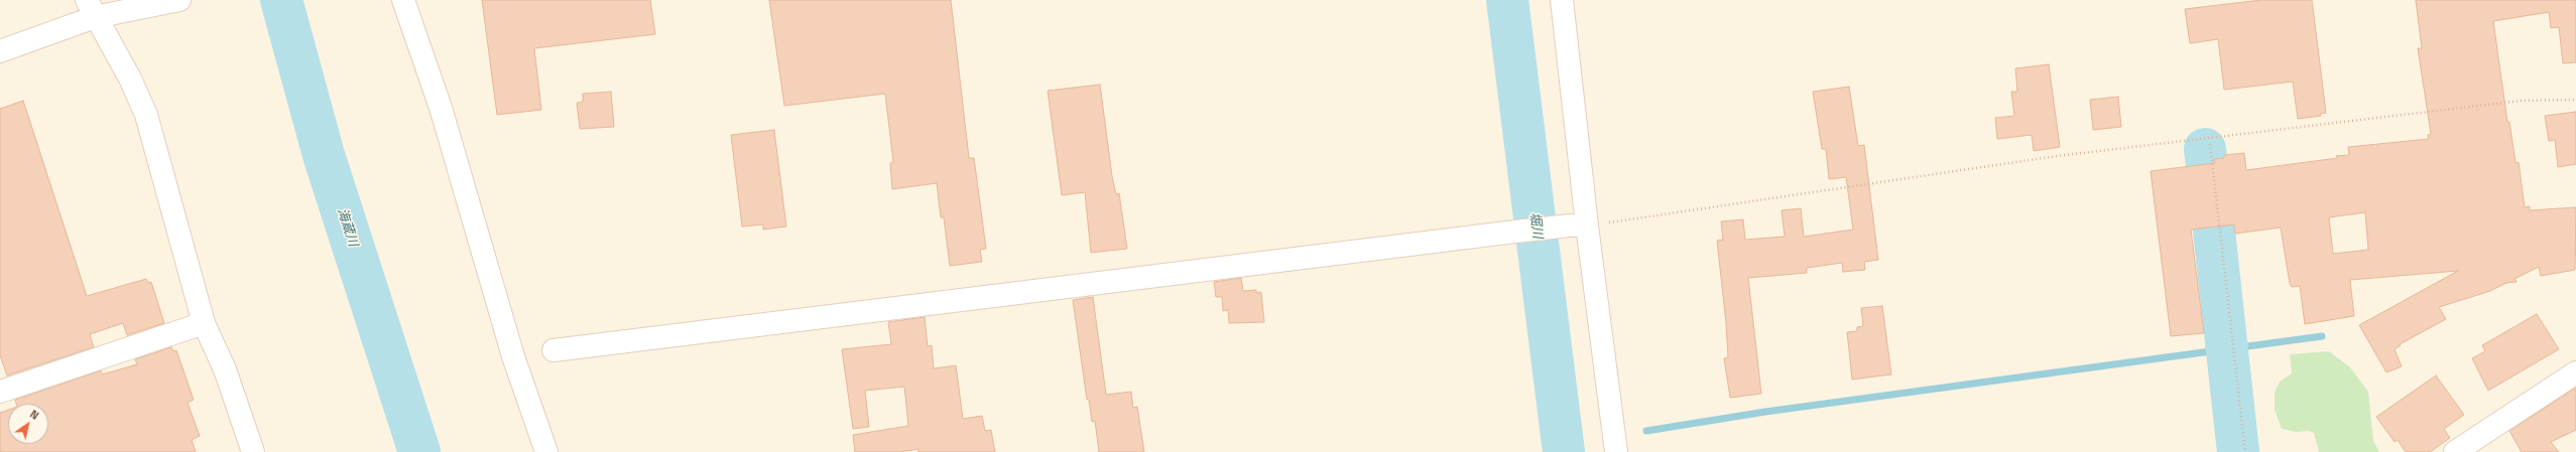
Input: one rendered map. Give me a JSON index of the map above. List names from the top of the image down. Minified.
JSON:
{"water":["堀川","海蔵川"],"north":"top right"}
